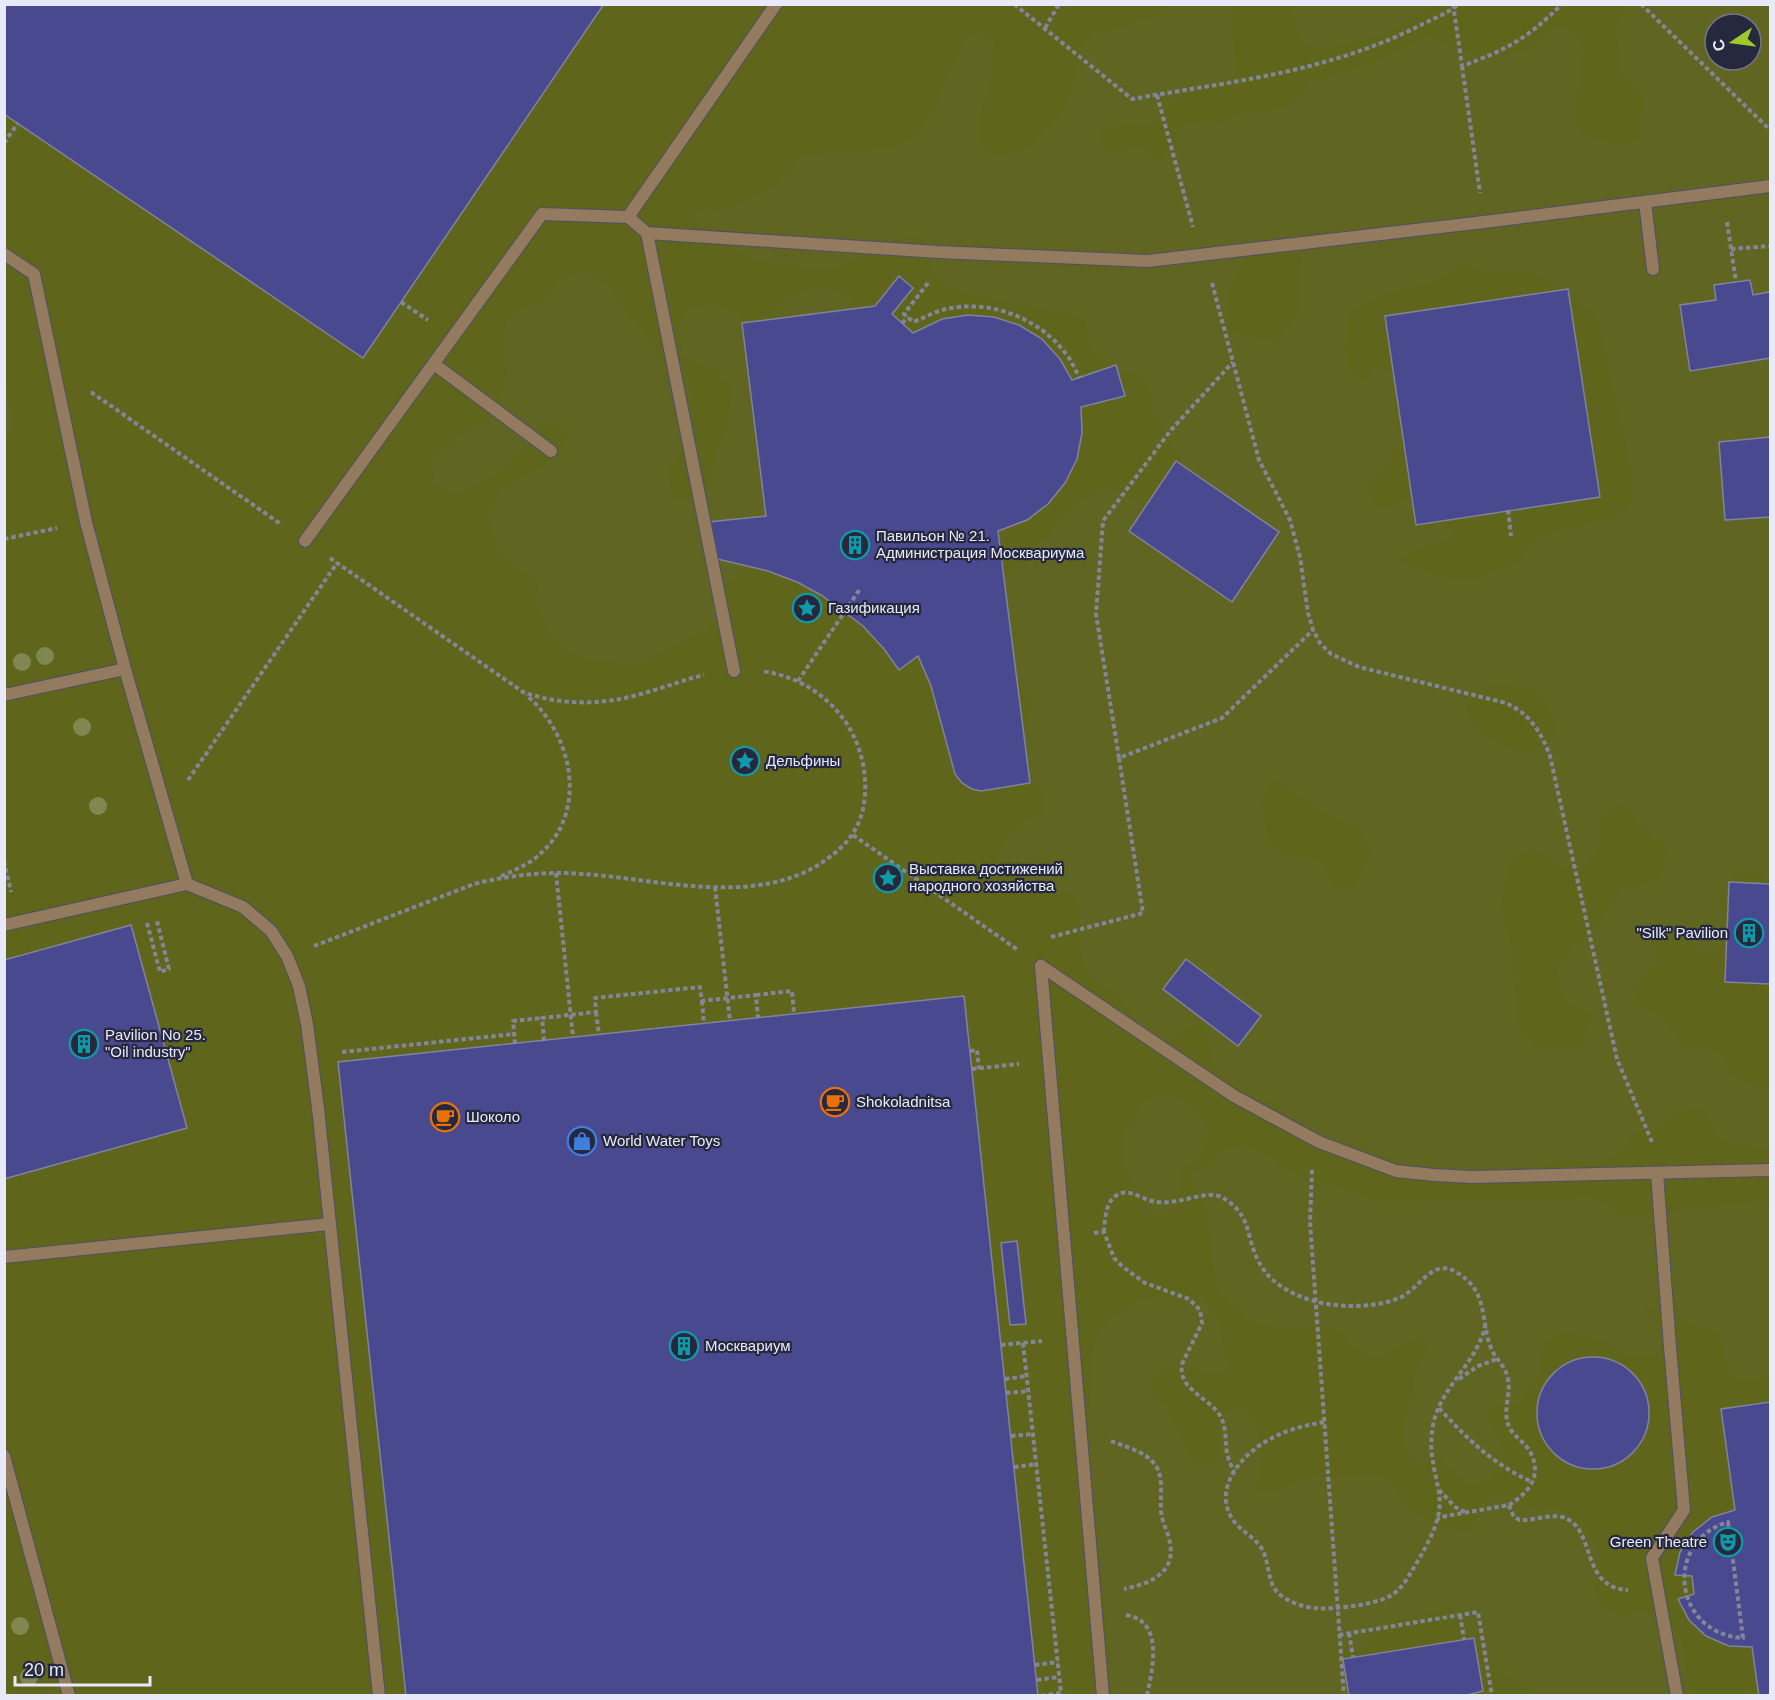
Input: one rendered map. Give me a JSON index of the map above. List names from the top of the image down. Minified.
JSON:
{"places":{"building":["Павильон № 21. Администрация Москвариума","\"Silk\" Pavilion","Pavilion No 25. \"Oil industry\"","Москвариум"],"place":["Газификация","Дельфины","Выставка достижений народного хозяйства"],"cafe":["Shokoladnitsa","Шоколо"],"shop":["World Water Toys"],"theatre":["Green Theatre"]},"scale_bar":"20 m","north":"left"}
